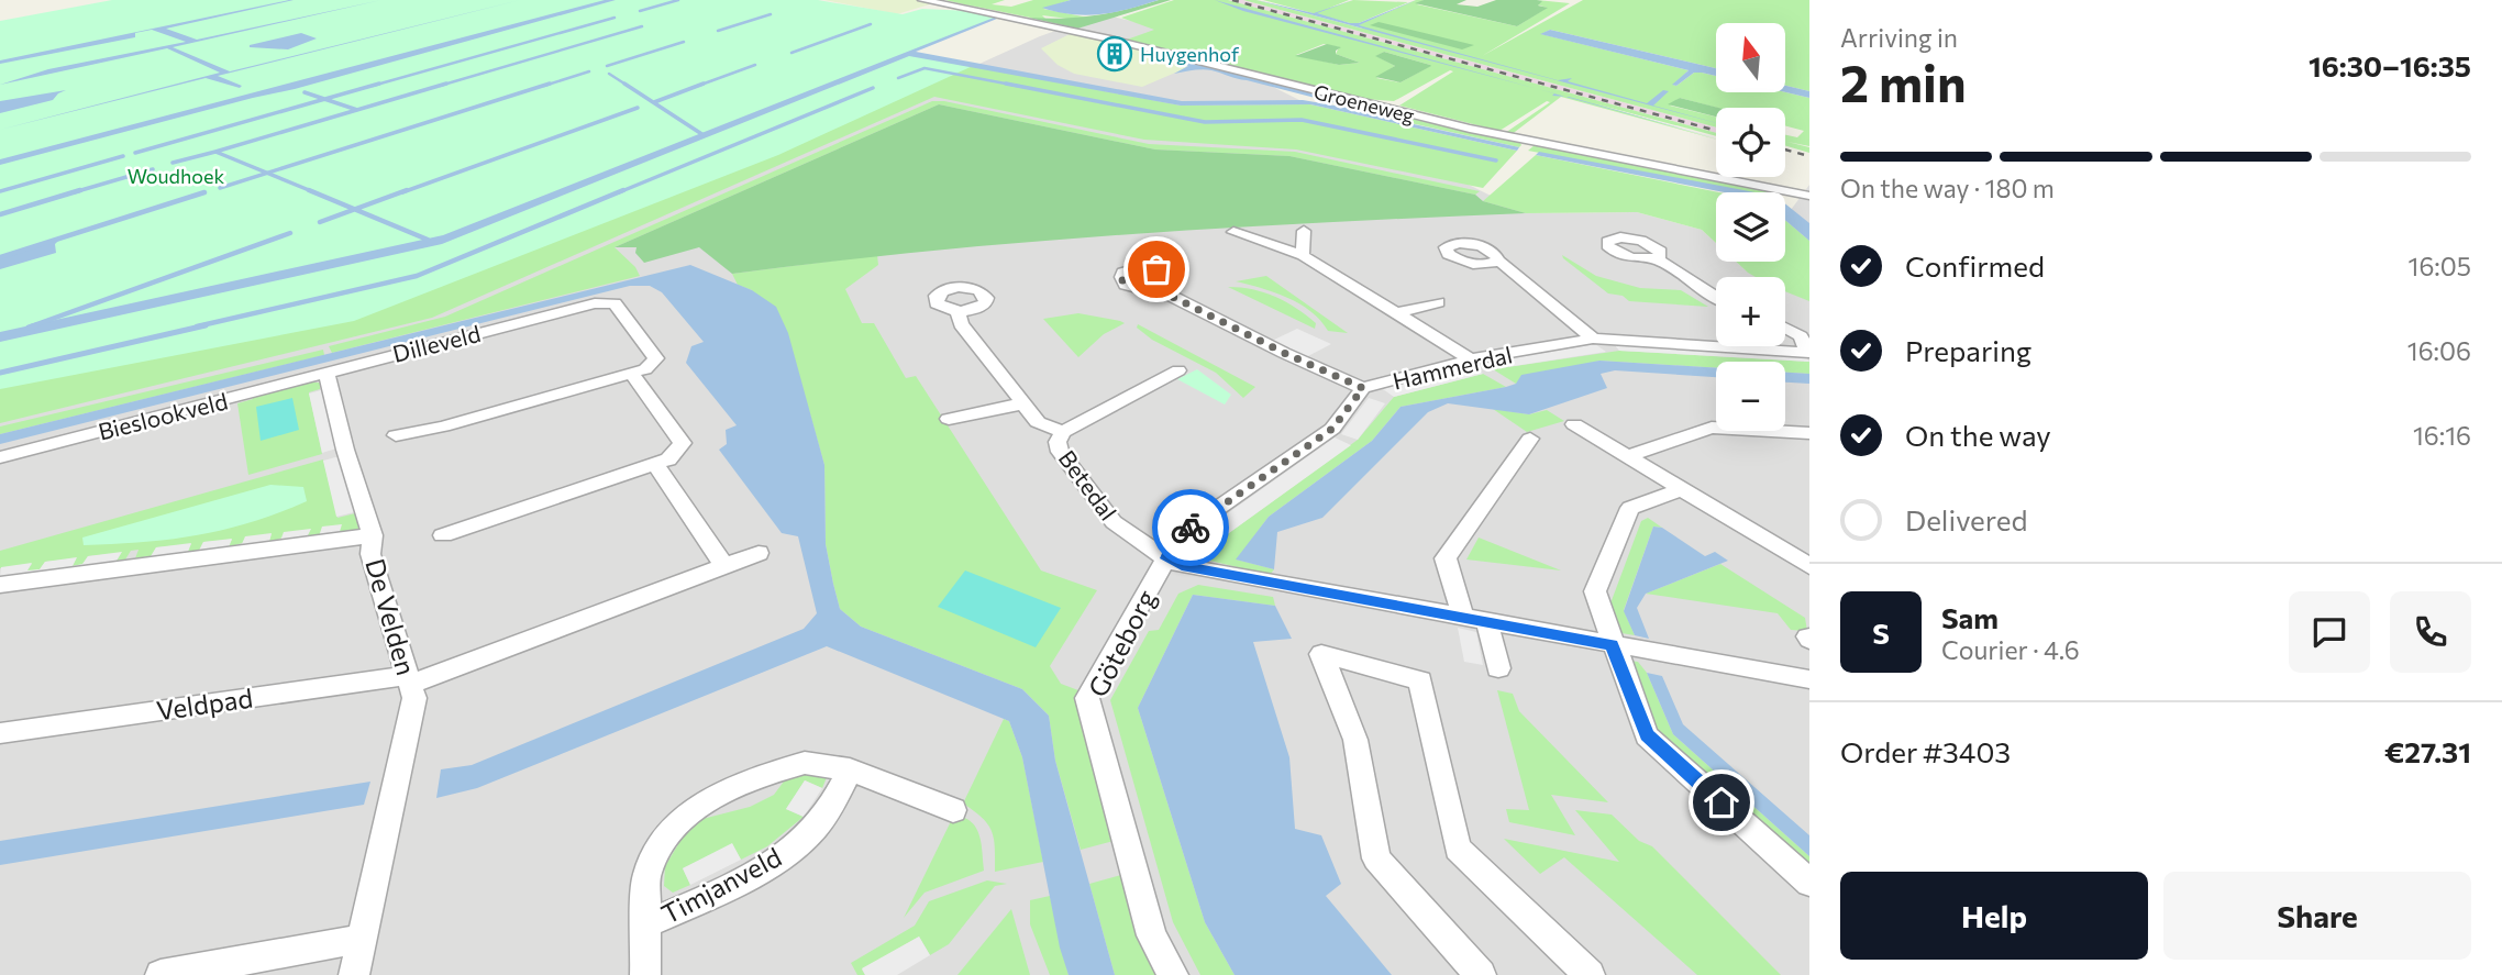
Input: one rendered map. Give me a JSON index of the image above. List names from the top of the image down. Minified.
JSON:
{"streets":{"street":["Groeneweg","Dilleveld","Hammerdal","Bieslookveld","Betedal","De Velden","Göteborg","Veldpad","Timjanveld"]},"crossings":[["Dilleveld","Bieslookveld"],["Hammerdal","Betedal"],["Hammerdal","Göteborg"],["Betedal","Göteborg"],["De Velden","Veldpad"]],"parks":["Woudhoek"],"places":{"building":["Huygenhof"]},"north":"top","page":{"heading":["2 min","Arriving in","16:30–16:35"],"panel":["Sam","Courier · 4.6","Order #3403","€27.31"],"map_buttons":["+","−"],"bar":"On the way · 180 m","list":[["Confirmed","16:05"],["Preparing","16:06"],["On the way","16:16"],"Delivered"],"round":"S","buttons":["Help","Share"]}}
